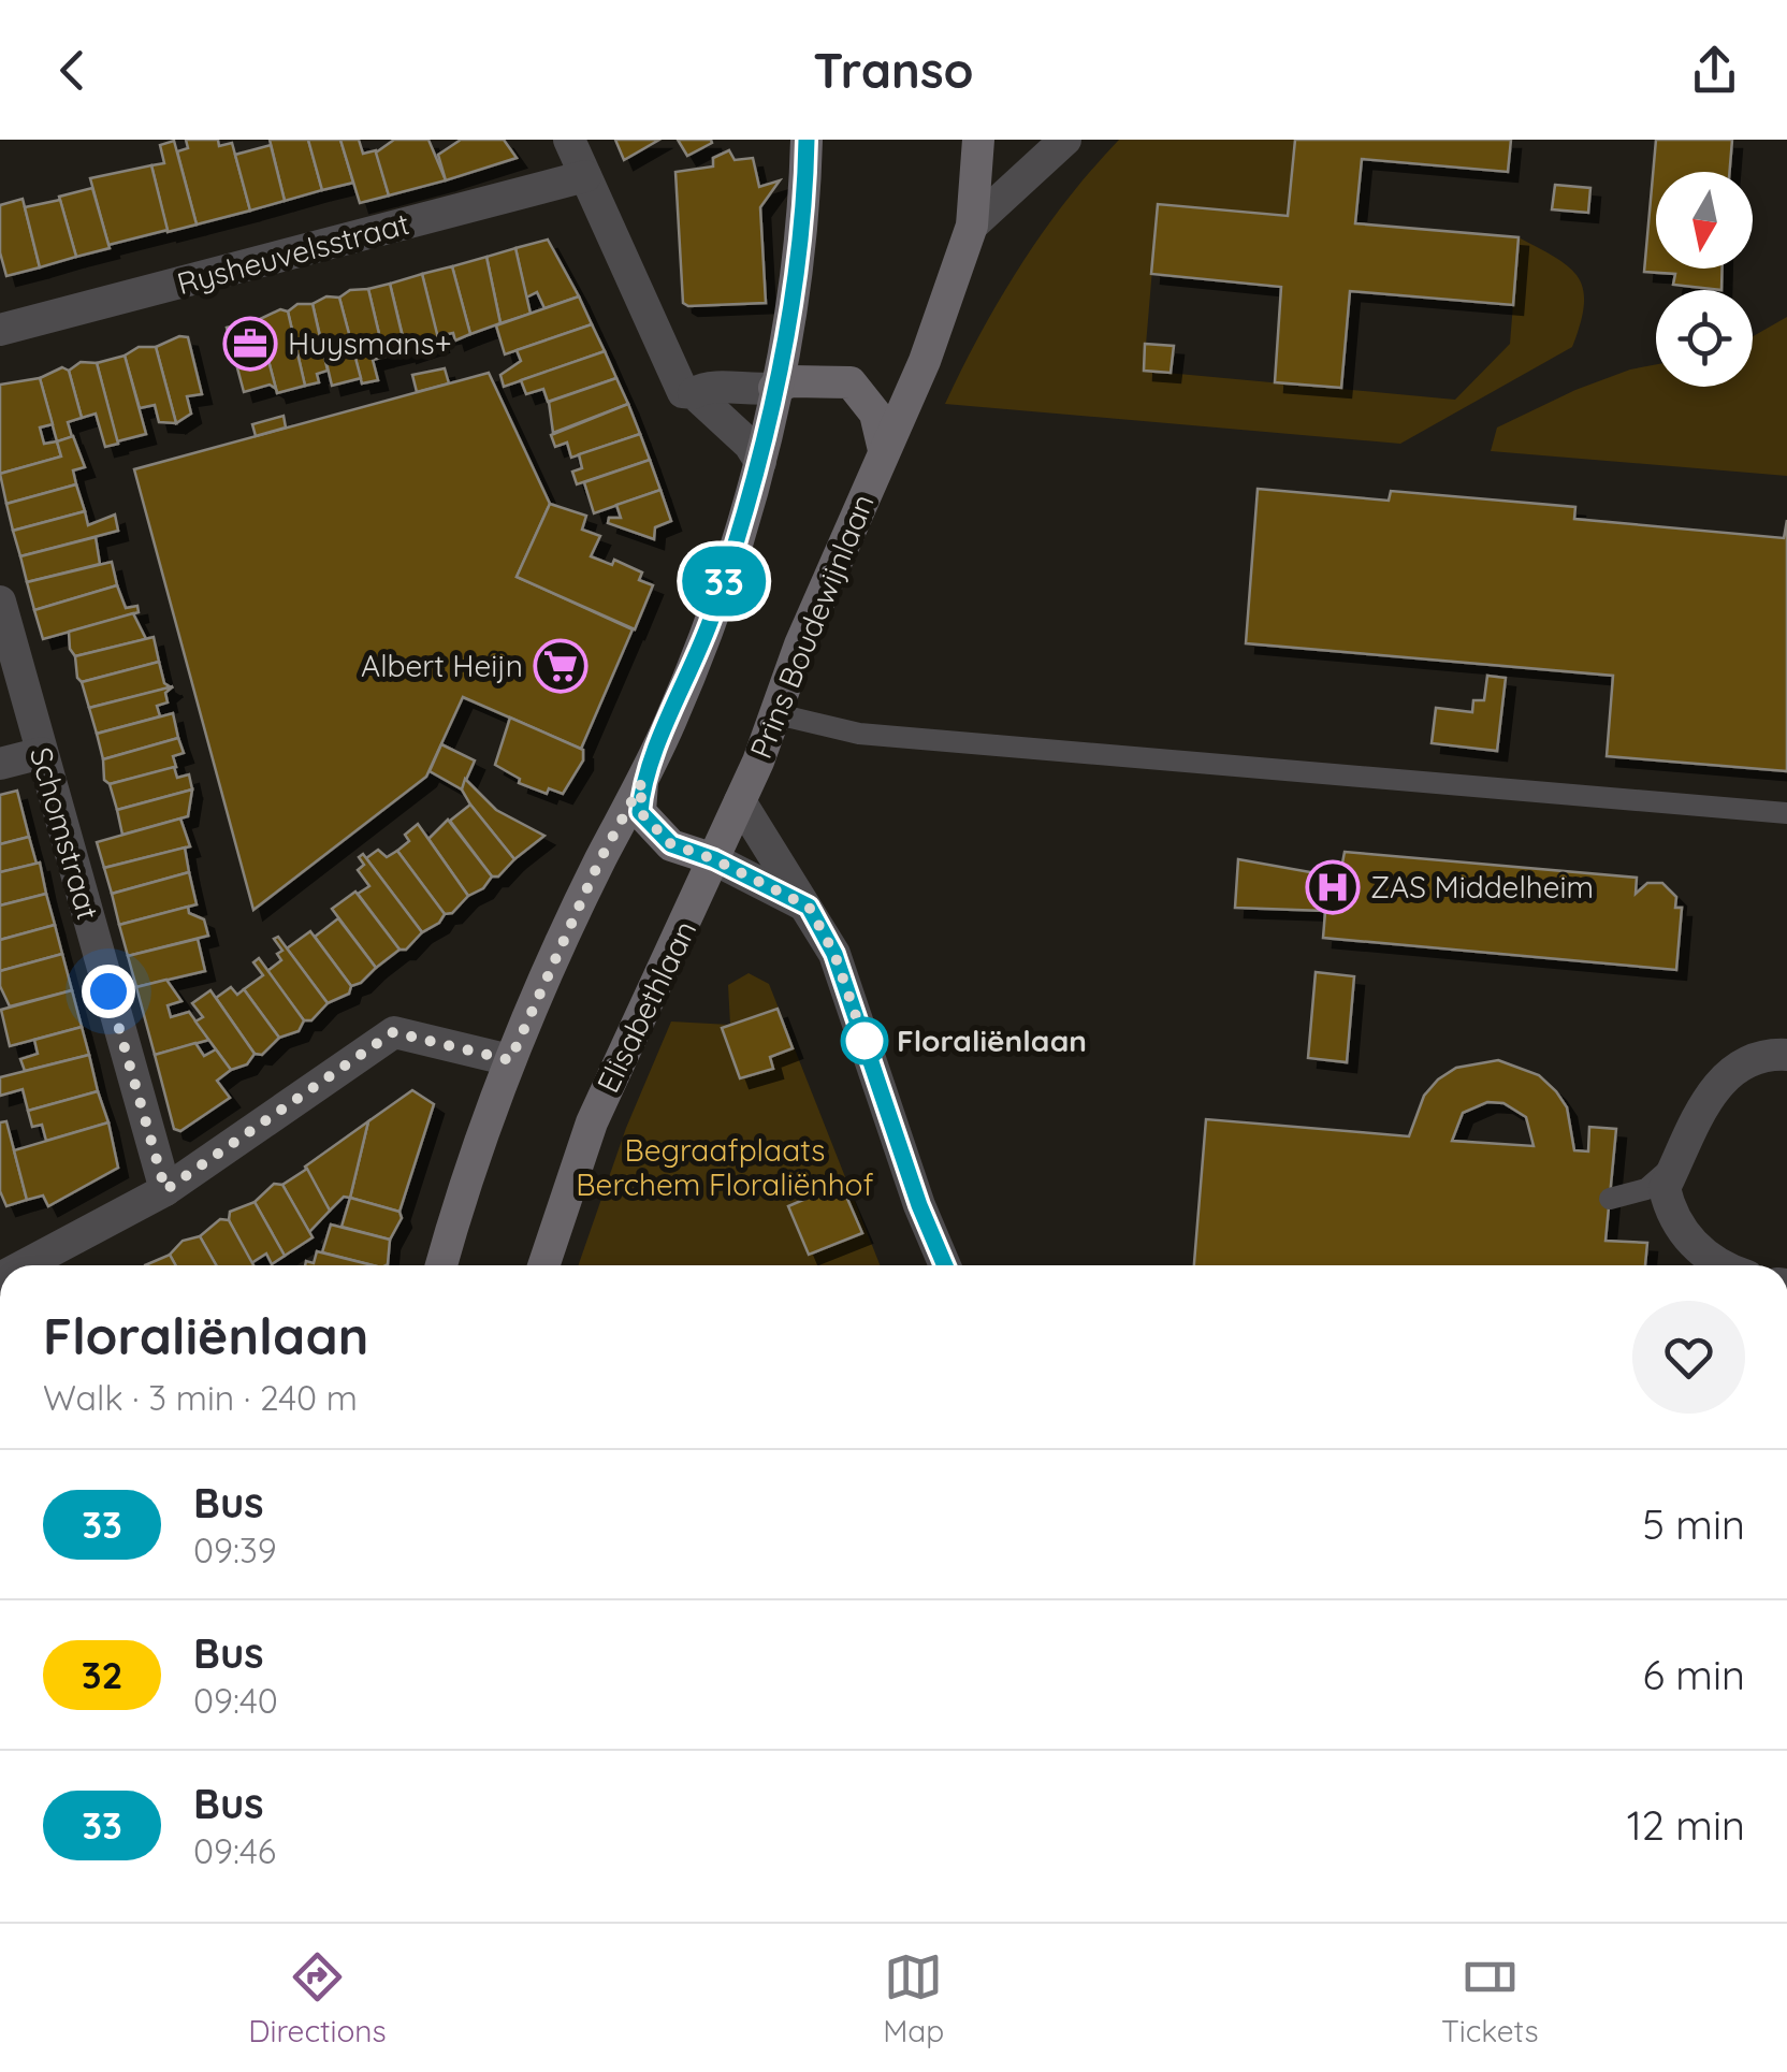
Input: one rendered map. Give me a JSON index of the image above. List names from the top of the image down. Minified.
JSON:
{"streets":{"main road":["Prins Boudewijnlaan","Elisabethlaan"],"street":["Rysheuvelsstraat","Schomstraat"]},"crossings":[["Prins Boudewijnlaan","Elisabethlaan"]],"parks":["Begraafplaats Berchem Floraliënhof"],"places":{"office":["Huysmans+"],"supermarket":["Albert Heijn"],"hospital":["ZAS Middelheim"],"other":["Floraliënlaan"]},"lines":["bus line 33"],"north":"bottom","page":{"header":"Transo","on_map":"33","heading":["Floraliënlaan","Walk · 3 min · 240 m"],"list":[{"mark":"33","name":"Bus","note":"09:39","value":"5 min"},{"mark":"32","name":"Bus","note":"09:40","value":"6 min"},{"mark":"33","name":"Bus","note":"09:46","value":"12 min"}],"tabs":["Directions","Map","Tickets"]}}
